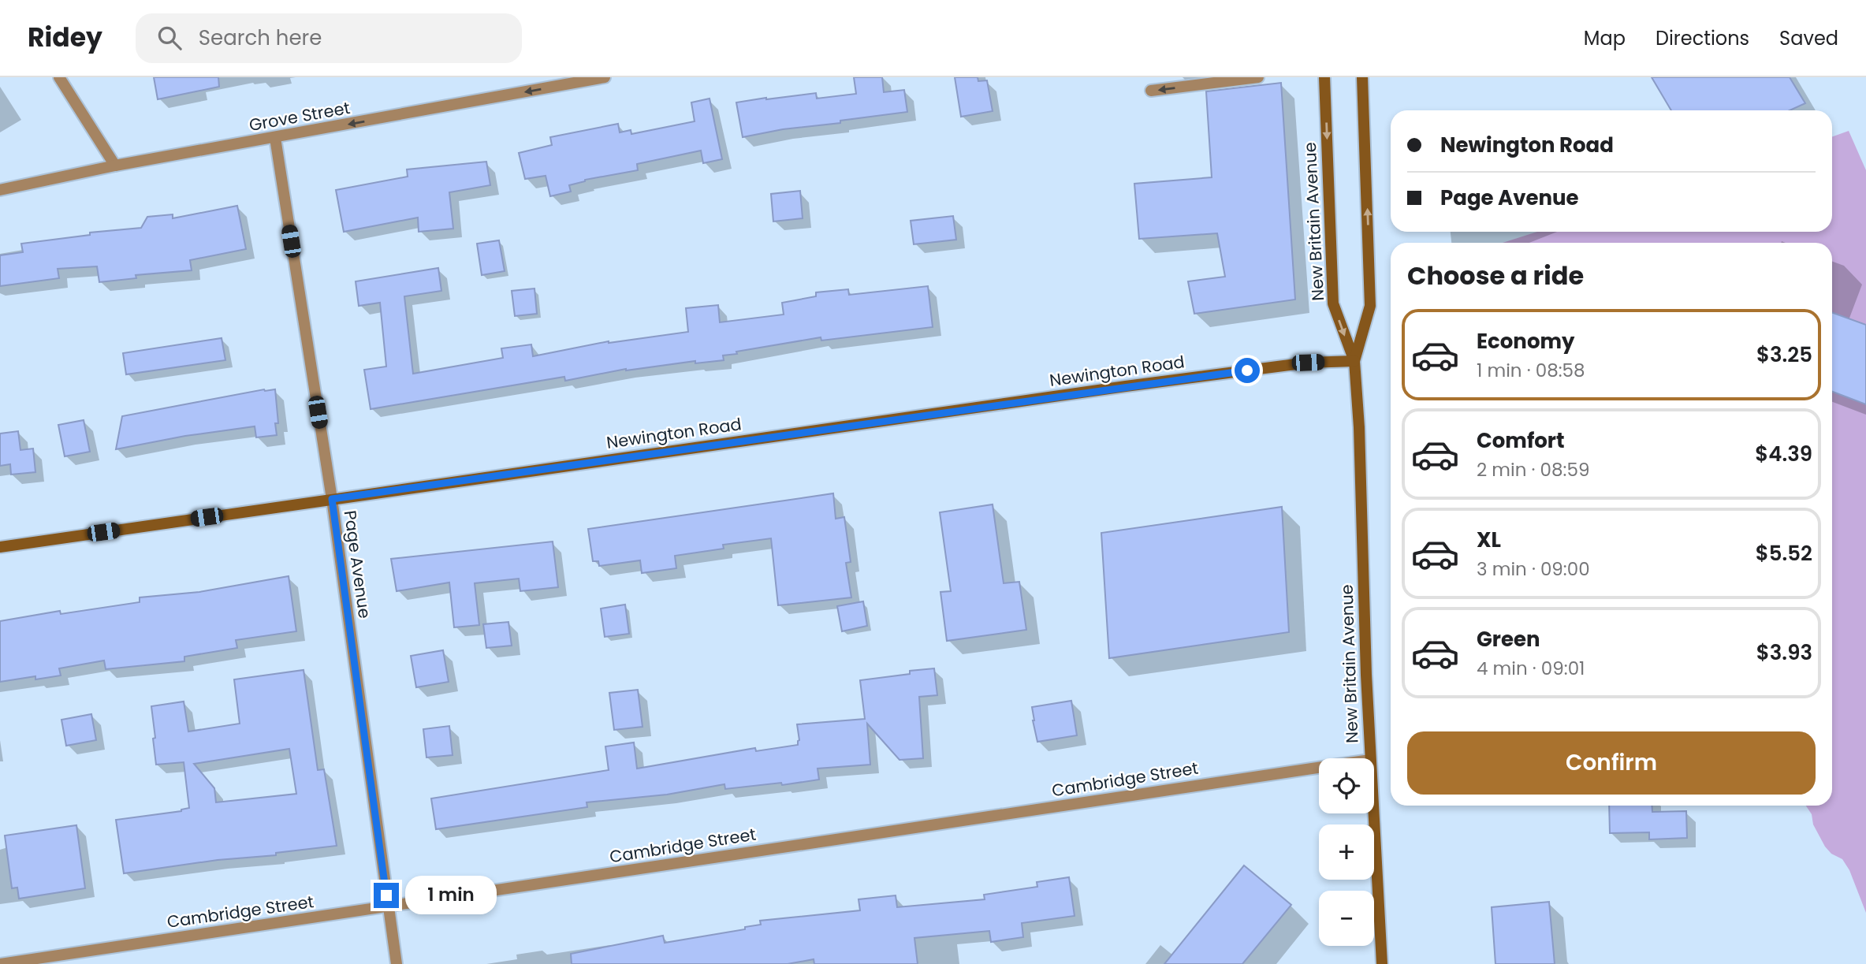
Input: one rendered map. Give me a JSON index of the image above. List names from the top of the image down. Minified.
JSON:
{"streets":{"main road":["New Britain Avenue","Newington Road"],"street":["Grove Street","Page Avenue","Cambridge Street"]},"crossings":[["Grove Street","Page Avenue"],["New Britain Avenue","Newington Road"],["Newington Road","Page Avenue"],["Page Avenue","Cambridge Street"]],"one_way":["Grove Street"],"page":{"header":"Ridey","search":"Search here","nav":["Map","Directions","Saved"],"banner":["Newington Road","Page Avenue"],"heading":"Choose a ride","list":[{"name":"Economy","note":"1 min · 08:58","value":"$3.25"},{"name":"Comfort","note":"2 min · 08:59","value":"$4.39"},{"name":"XL","note":"3 min · 09:00","value":"$5.52"},{"name":"Green","note":"4 min · 09:01","value":"$3.93"}],"buttons":"Confirm","map_buttons":["+","−"],"bubble":"1 min"}}
